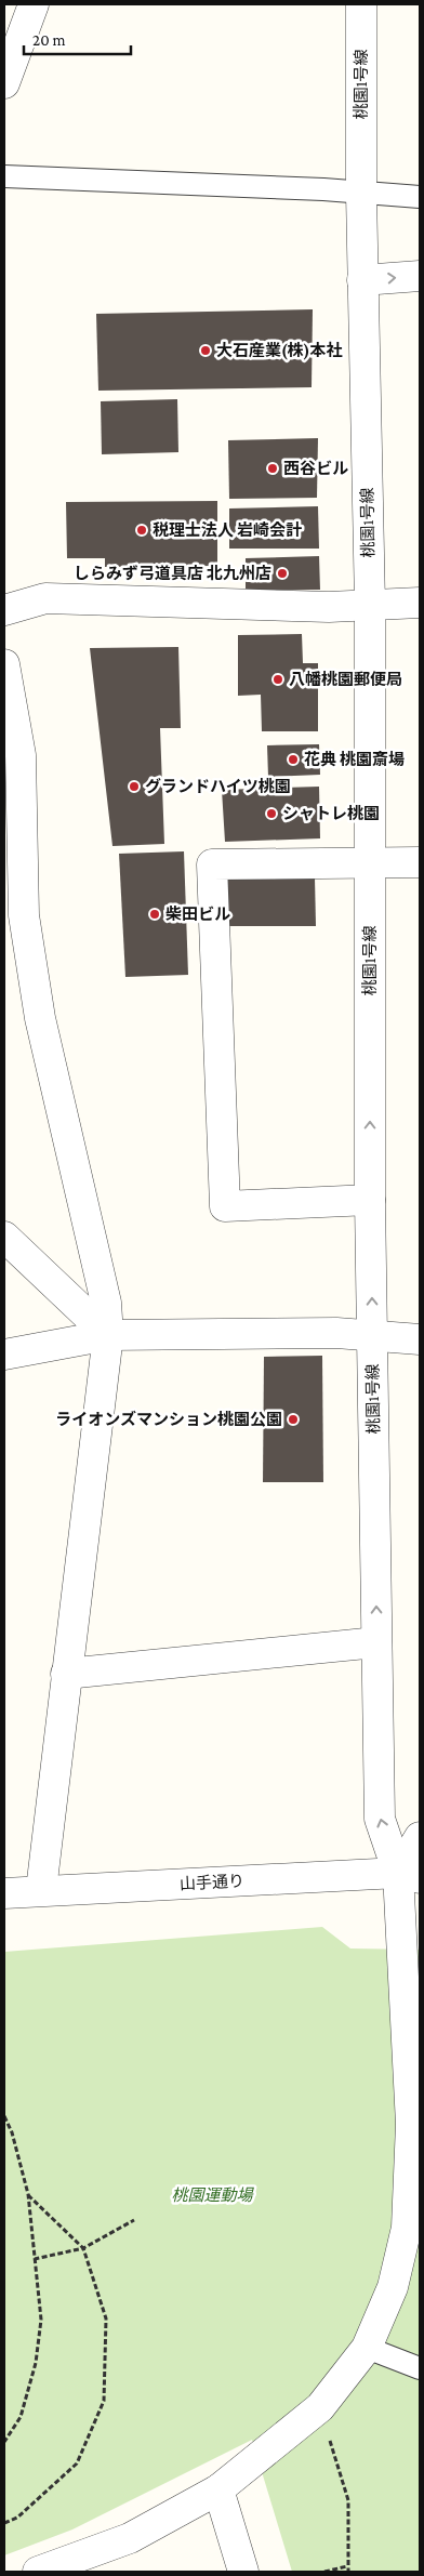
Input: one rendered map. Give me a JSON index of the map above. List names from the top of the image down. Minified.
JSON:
{"streets":{"street":["桃園1号線","山手通り"]},"crossings":[["桃園1号線","山手通り"]],"one_way":["桃園1号線"],"parks":["桃園運動場"],"places":["大石産業(株)本社","西谷ビル","税理士法人 岩崎会計","しらみず弓道具店 北九州店","八幡桃園郵便局","花典 桃園斎場","グランドハイツ桃園","シャトレ桃園","柴田ビル","ライオンズマンション桃園公園"],"scale_bar":"20 m"}
